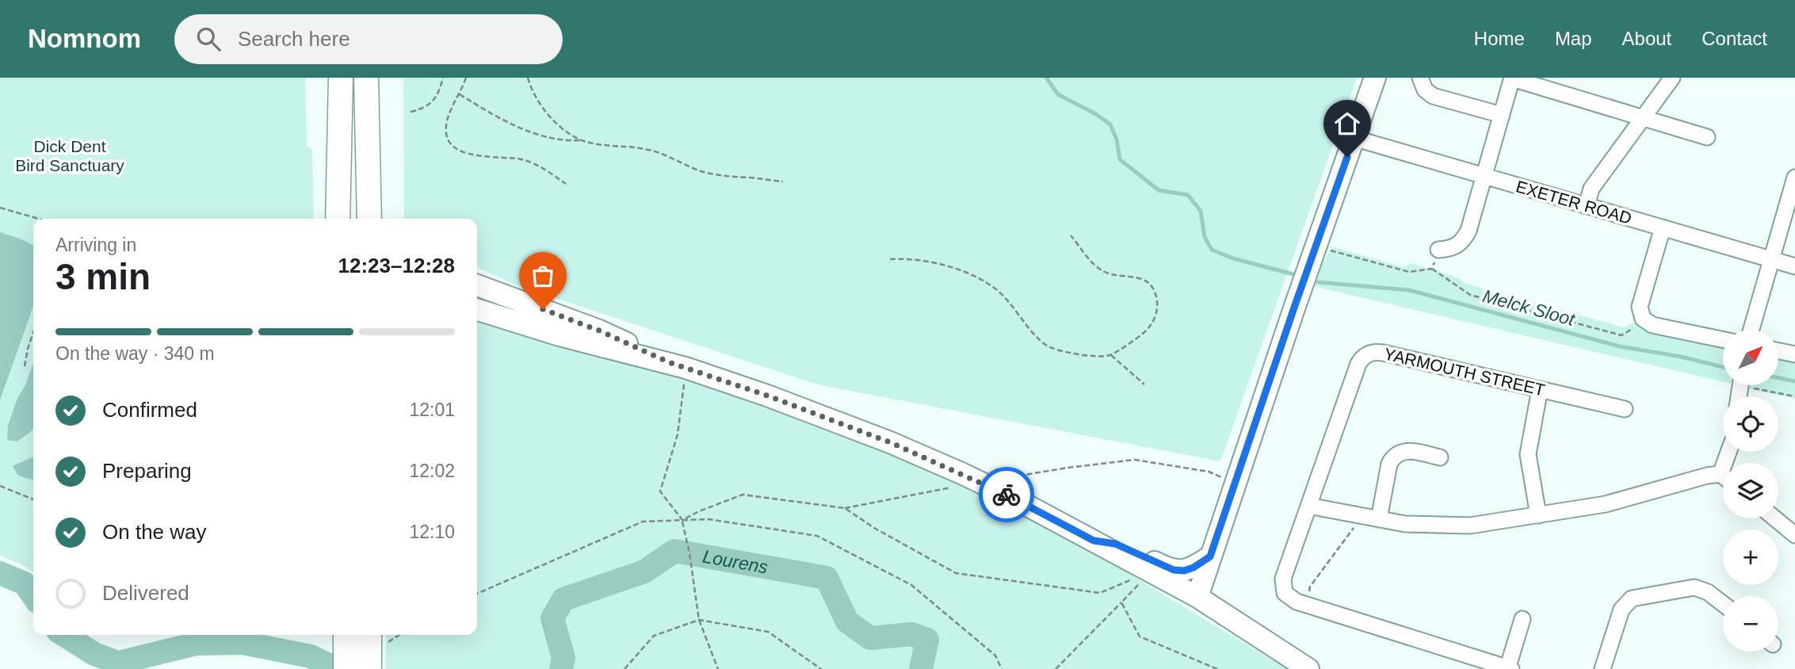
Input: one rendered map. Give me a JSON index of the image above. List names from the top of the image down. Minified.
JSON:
{"streets":{"street":["EXETER ROAD","YARMOUTH STREET"]},"water":["Melck Sloot","Lourens"],"parks":["Dick Dent Bird Sanctuary"],"north":"top right","page":{"header":"Nomnom","search":"Search here","nav":["Home","Map","About","Contact"],"heading":["3 min","Arriving in","12:23–12:28"],"bar":"On the way · 340 m","map_buttons":["+","−"],"list":[["Confirmed","12:01"],["Preparing","12:02"],["On the way","12:10"],"Delivered"]}}
